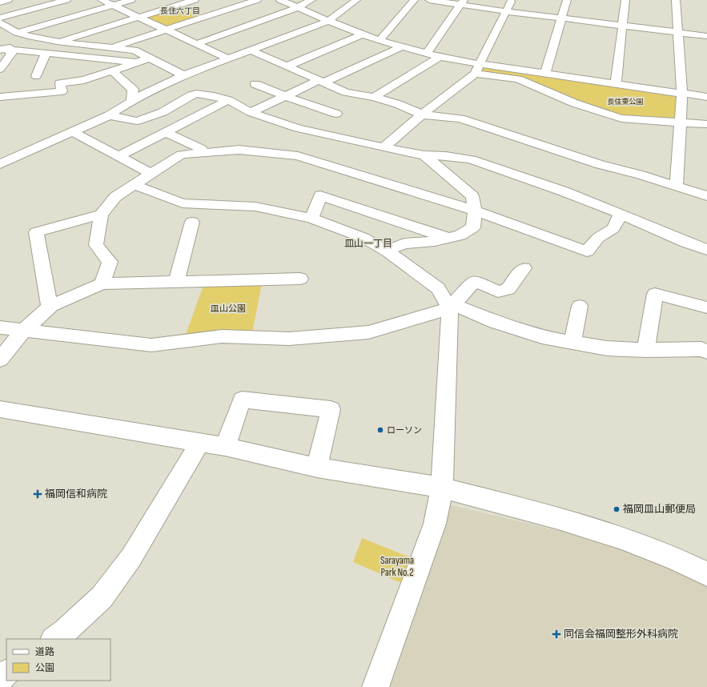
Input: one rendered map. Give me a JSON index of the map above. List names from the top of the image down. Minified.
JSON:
{"districts":["長住六丁目","皿山一丁目"],"parks":["長住東公園","皿山公園","Sarayama Park No.2"],"places":{"other":["ローソン","福岡皿山郵便局"],"health":["福岡信和病院","同信会福岡整形外科病院"]},"legend":["道路","公園"]}
